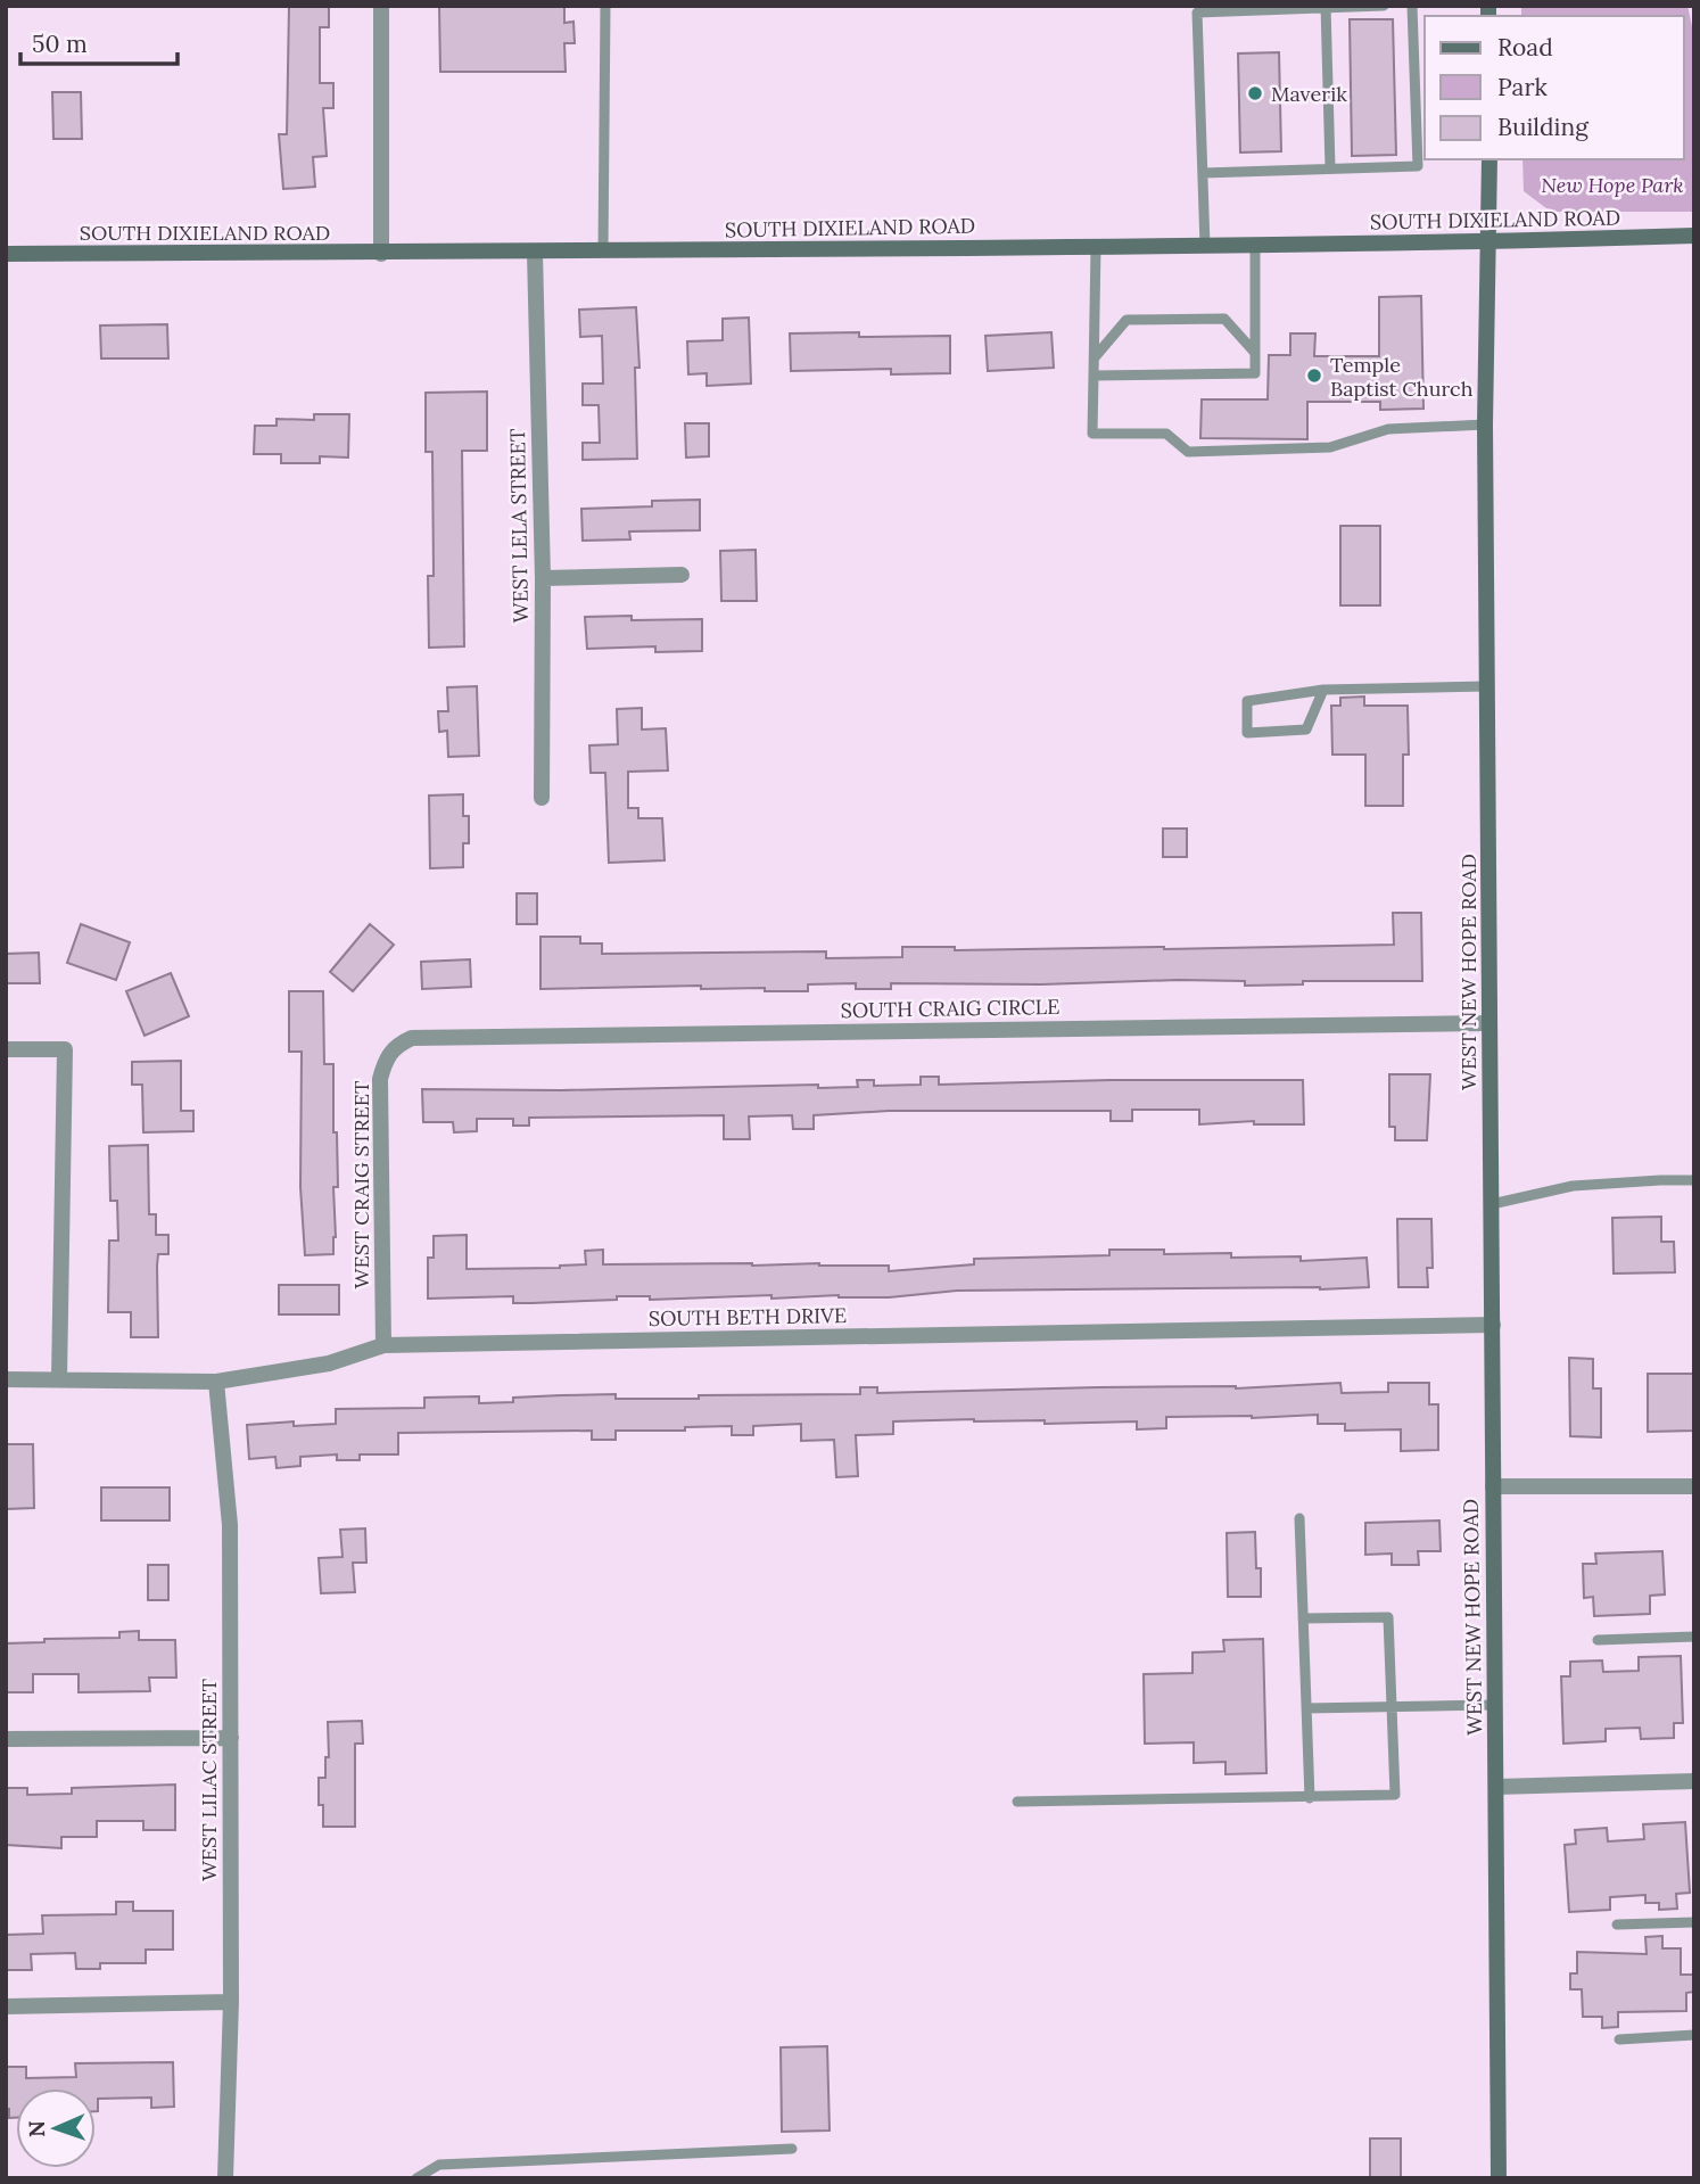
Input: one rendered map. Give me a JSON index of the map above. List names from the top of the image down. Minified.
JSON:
{"streets":{"main road":["SOUTH DIXIELAND ROAD","WEST NEW HOPE ROAD"],"street":["WEST LELA STREET","SOUTH CRAIG CIRCLE","WEST CRAIG STREET","SOUTH BETH DRIVE","WEST LILAC STREET"]},"crossings":[["SOUTH DIXIELAND ROAD","WEST LELA STREET"],["SOUTH DIXIELAND ROAD","WEST NEW HOPE ROAD"],["WEST NEW HOPE ROAD","SOUTH CRAIG CIRCLE"],["WEST NEW HOPE ROAD","SOUTH BETH DRIVE"],["SOUTH CRAIG CIRCLE","WEST CRAIG STREET"],["WEST CRAIG STREET","SOUTH BETH DRIVE"],["SOUTH BETH DRIVE","WEST LILAC STREET"]],"parks":["New Hope Park"],"places":["Maverik","Temple Baptist Church"],"legend":["Road","Park","Building"],"scale_bar":"50 m","north":"left"}
